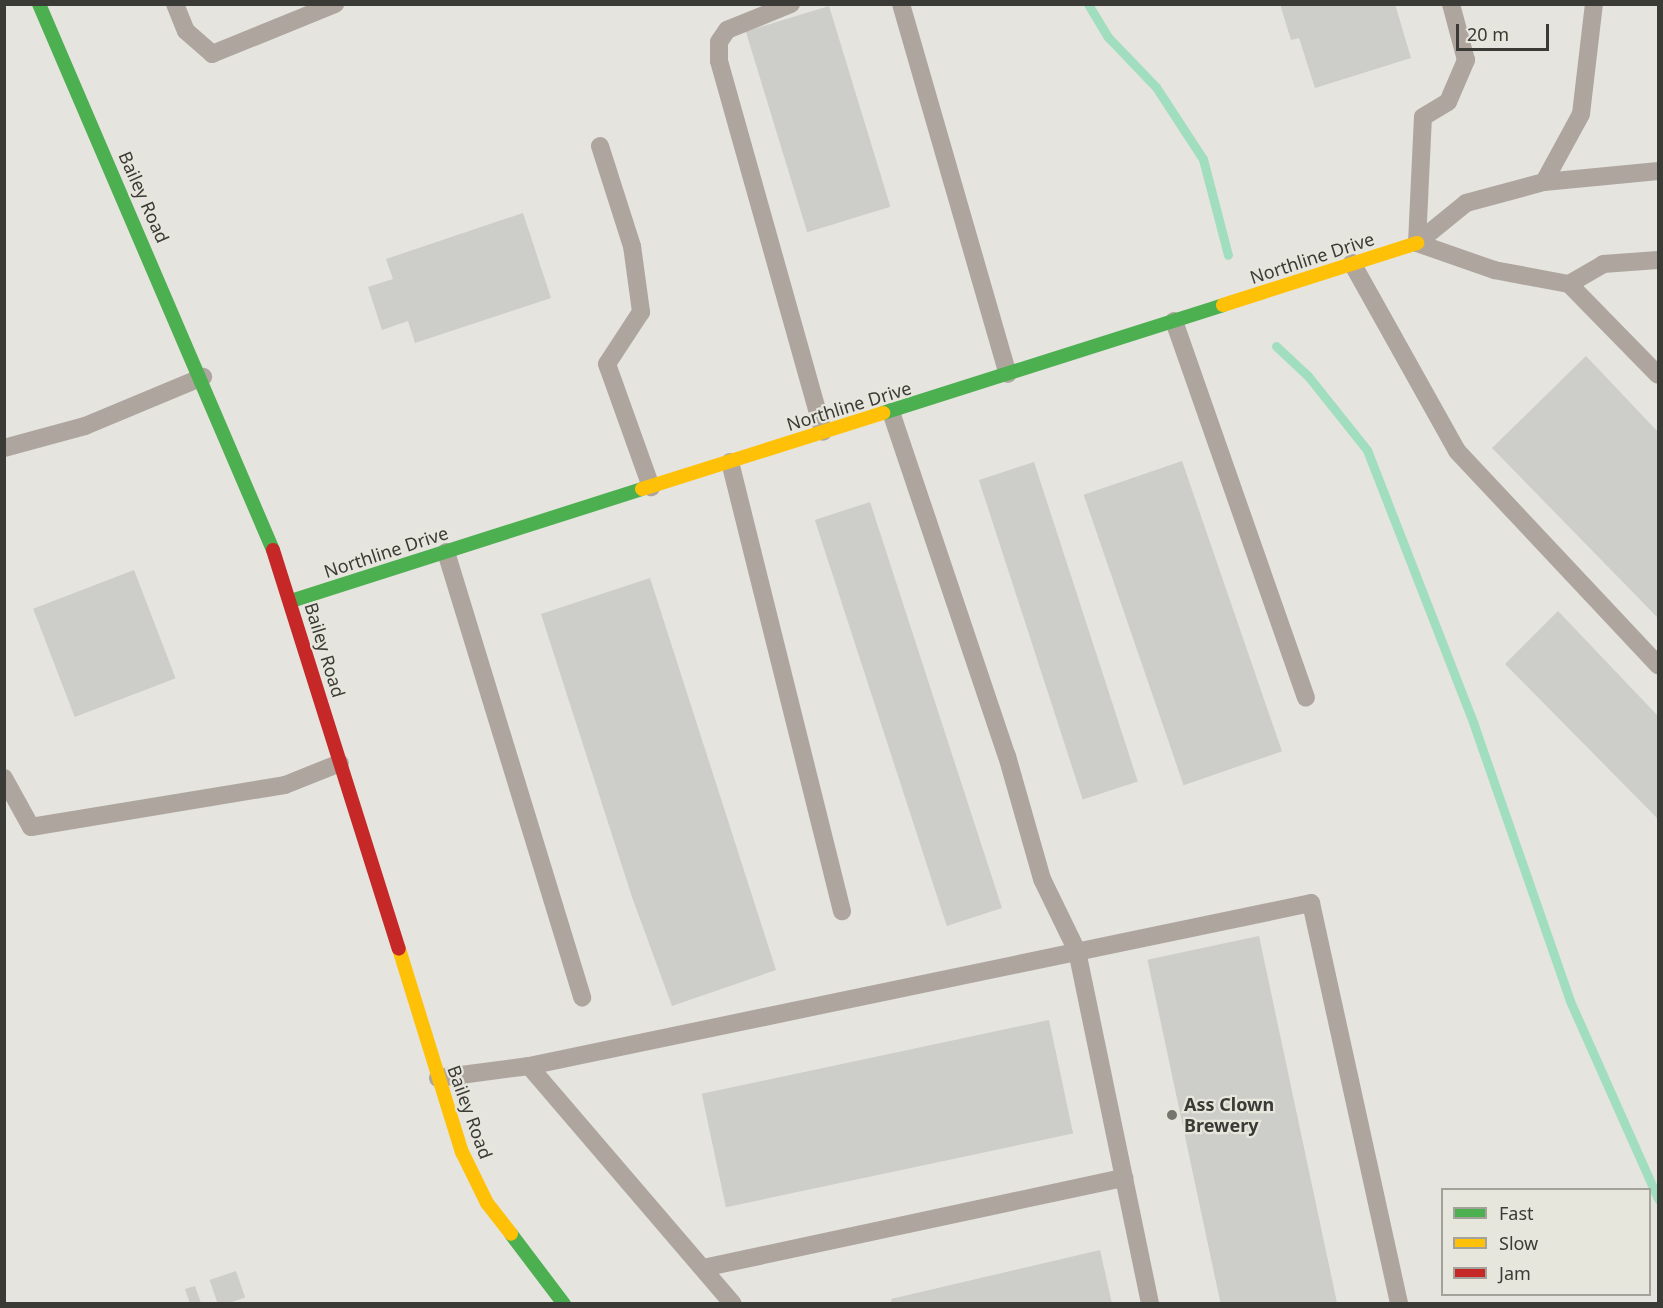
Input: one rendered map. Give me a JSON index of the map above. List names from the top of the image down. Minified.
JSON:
{"streets":{"street":["Bailey Road","Northline Drive"]},"crossings":[["Bailey Road","Northline Drive"]],"places":["Ass Clown Brewery"],"legend":["Fast","Slow","Jam"],"scale_bar":"20 m"}
